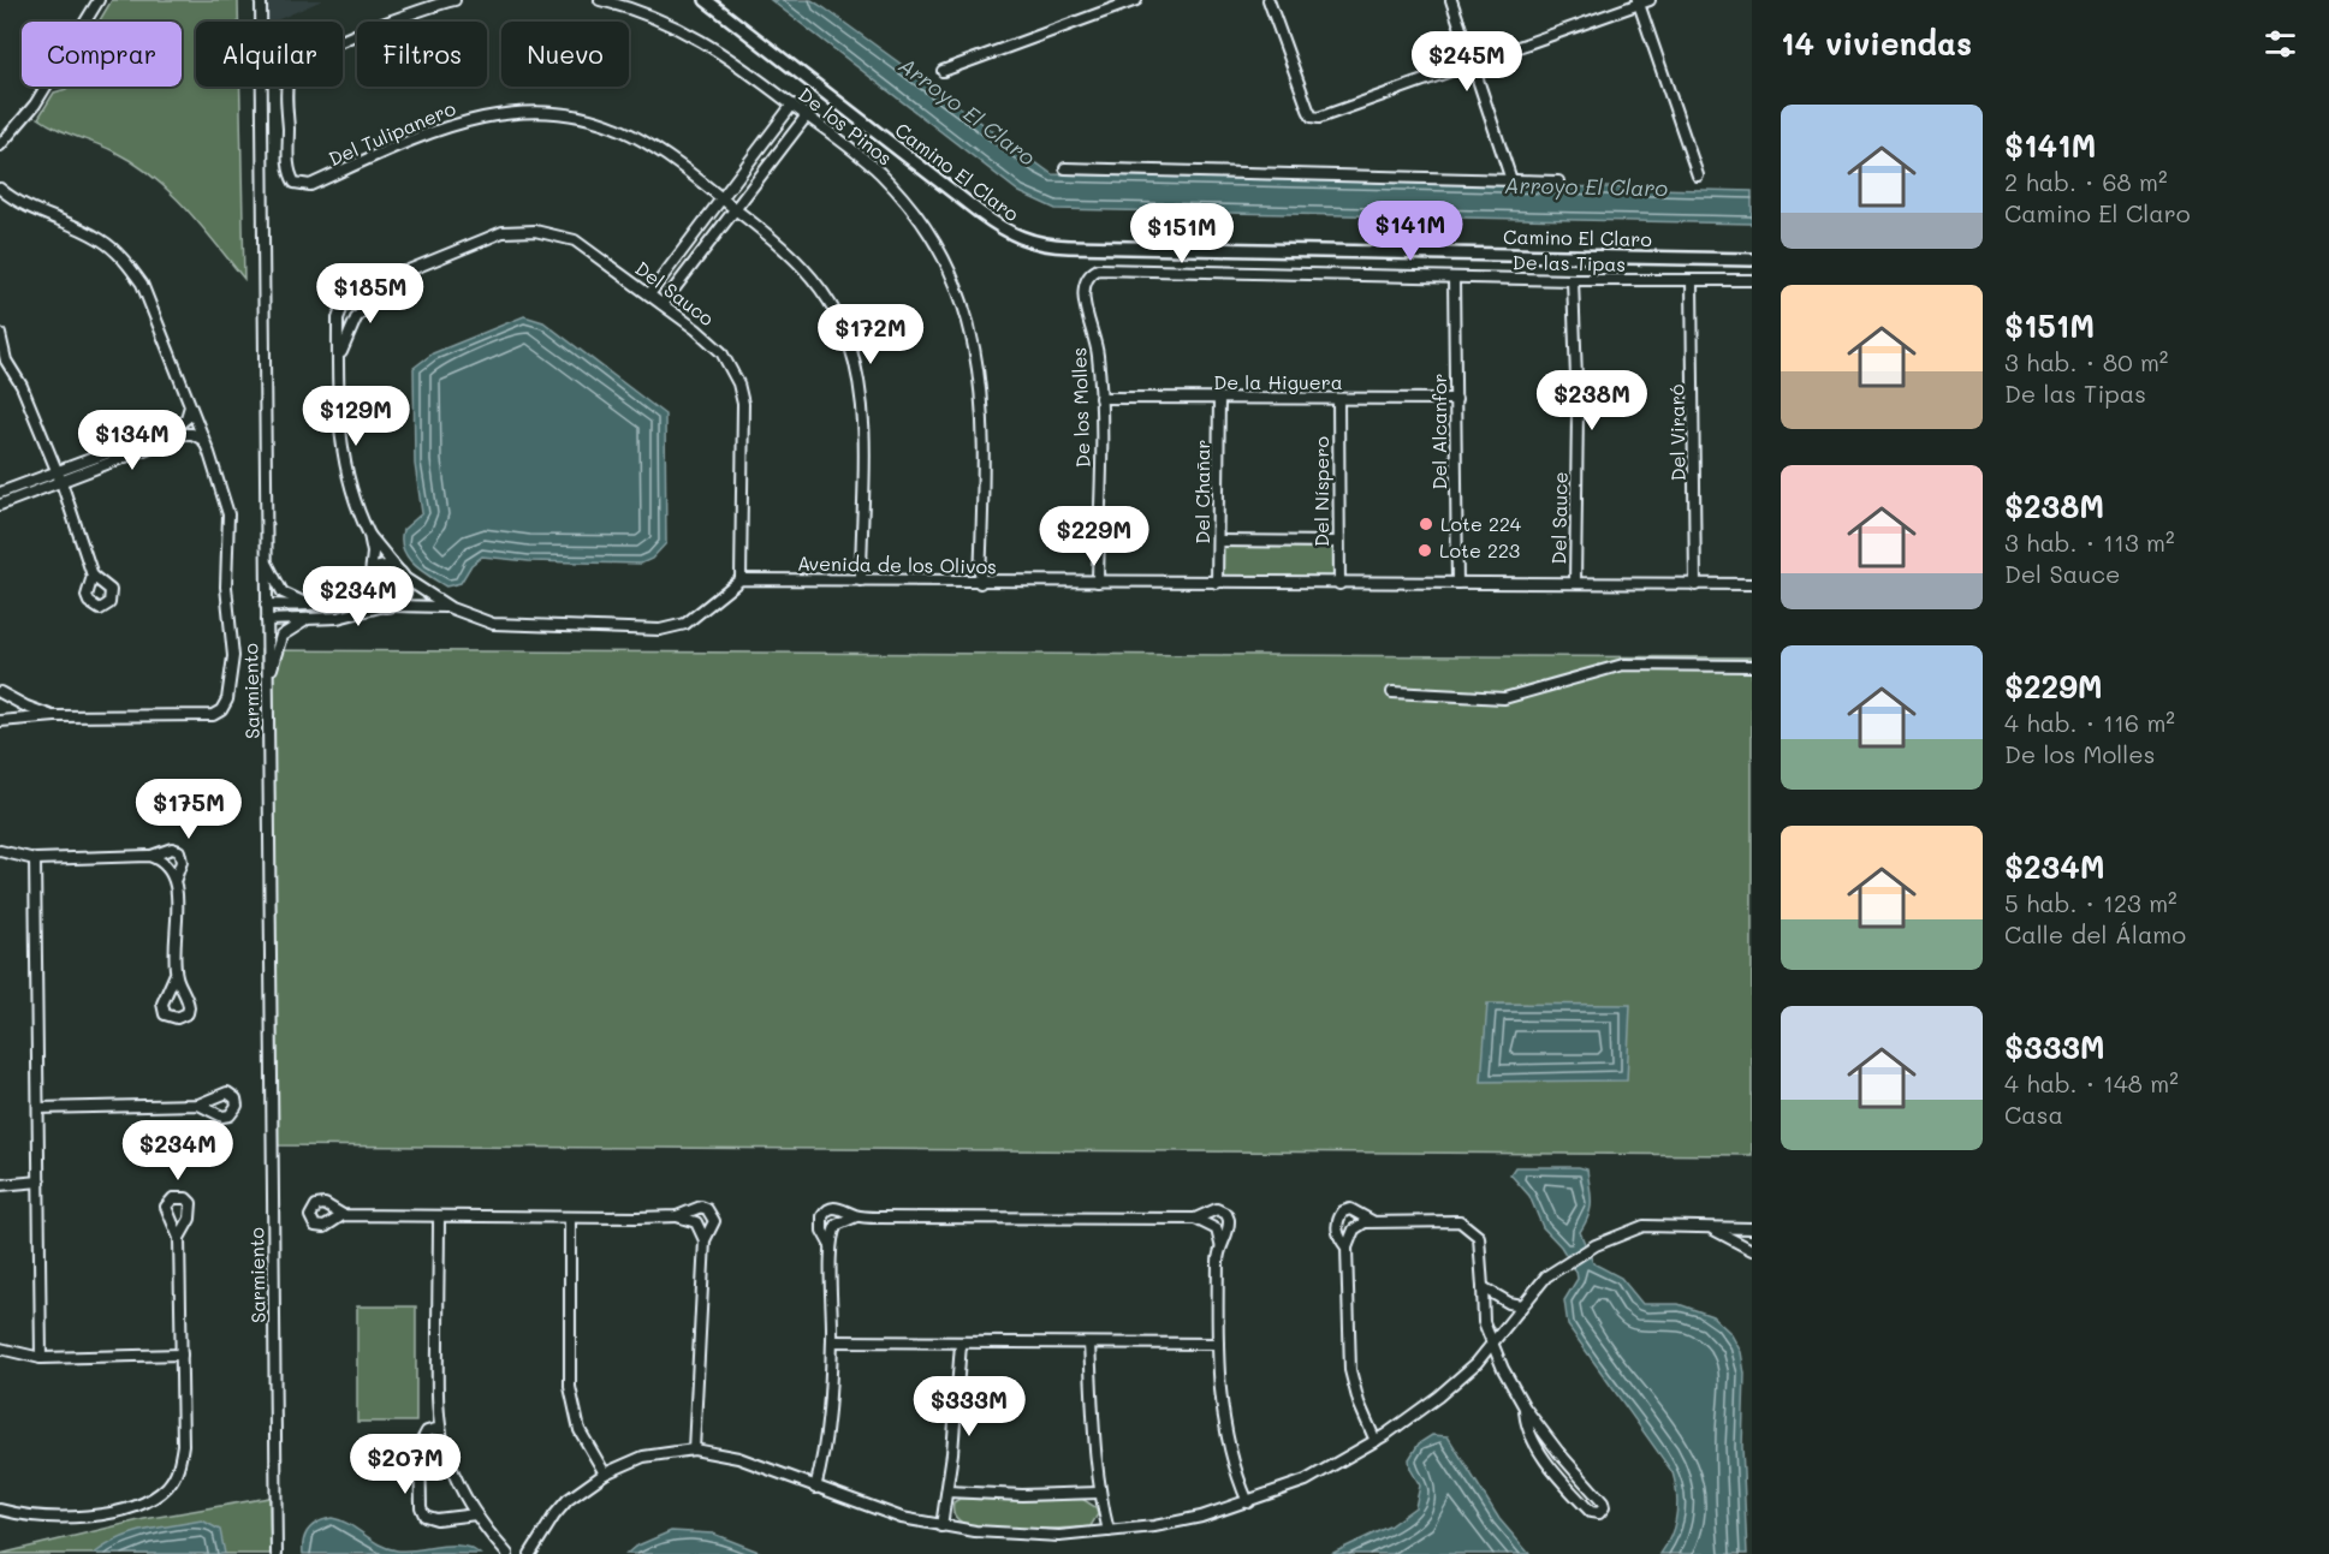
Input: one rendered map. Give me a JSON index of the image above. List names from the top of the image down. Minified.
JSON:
{"streets":{"street":["De los Pinos","Del Tulipanero","Camino El Claro","De las Tipas","Del Sauco","De la Higuera","De los Molles","Del Alcanfor","Del Viraró","Del Chañar","Del Níspero","Del Sauce","Avenida de los Olivos","Sarmiento"]},"crossings":[["De los Pinos","Avenida de los Olivos"],["Del Tulipanero","Avenida de los Olivos"],["De las Tipas","De los Molles"],["De las Tipas","Del Alcanfor"],["De las Tipas","Del Viraró"],["De las Tipas","Del Sauce"],["Del Sauco","Avenida de los Olivos"],["De la Higuera","De los Molles"],["De la Higuera","Del Alcanfor"],["De la Higuera","Del Chañar"],["De la Higuera","Del Níspero"],["De los Molles","Avenida de los Olivos"],["Del Alcanfor","Avenida de los Olivos"],["Del Viraró","Avenida de los Olivos"],["Del Chañar","Avenida de los Olivos"],["Del Níspero","Avenida de los Olivos"],["Del Sauce","Avenida de los Olivos"]],"water":["Arroyo El Claro"],"places":["Lote 224","Lote 223"],"page":{"heading":"14 viviendas","chip":["Comprar","Alquilar","Filtros","Nuevo"],"price":["$245M","$141M","$151M","$185M","$172M","$238M","$129M","$134M","$229M","$234M","$175M","$234M","$333M","$207M"],"list":[{"name":"$141M","note":"2 hab. · 68 m² · Camino El Claro"},{"name":"$151M","note":"3 hab. · 80 m² · De las Tipas"},{"name":"$238M","note":"3 hab. · 113 m² · Del Sauce"},{"name":"$229M","note":"4 hab. · 116 m² · De los Molles"},{"name":"$234M","note":"5 hab. · 123 m² · Calle del Álamo"},{"name":"$333M","note":"4 hab. · 148 m² · Casa"}]}}
